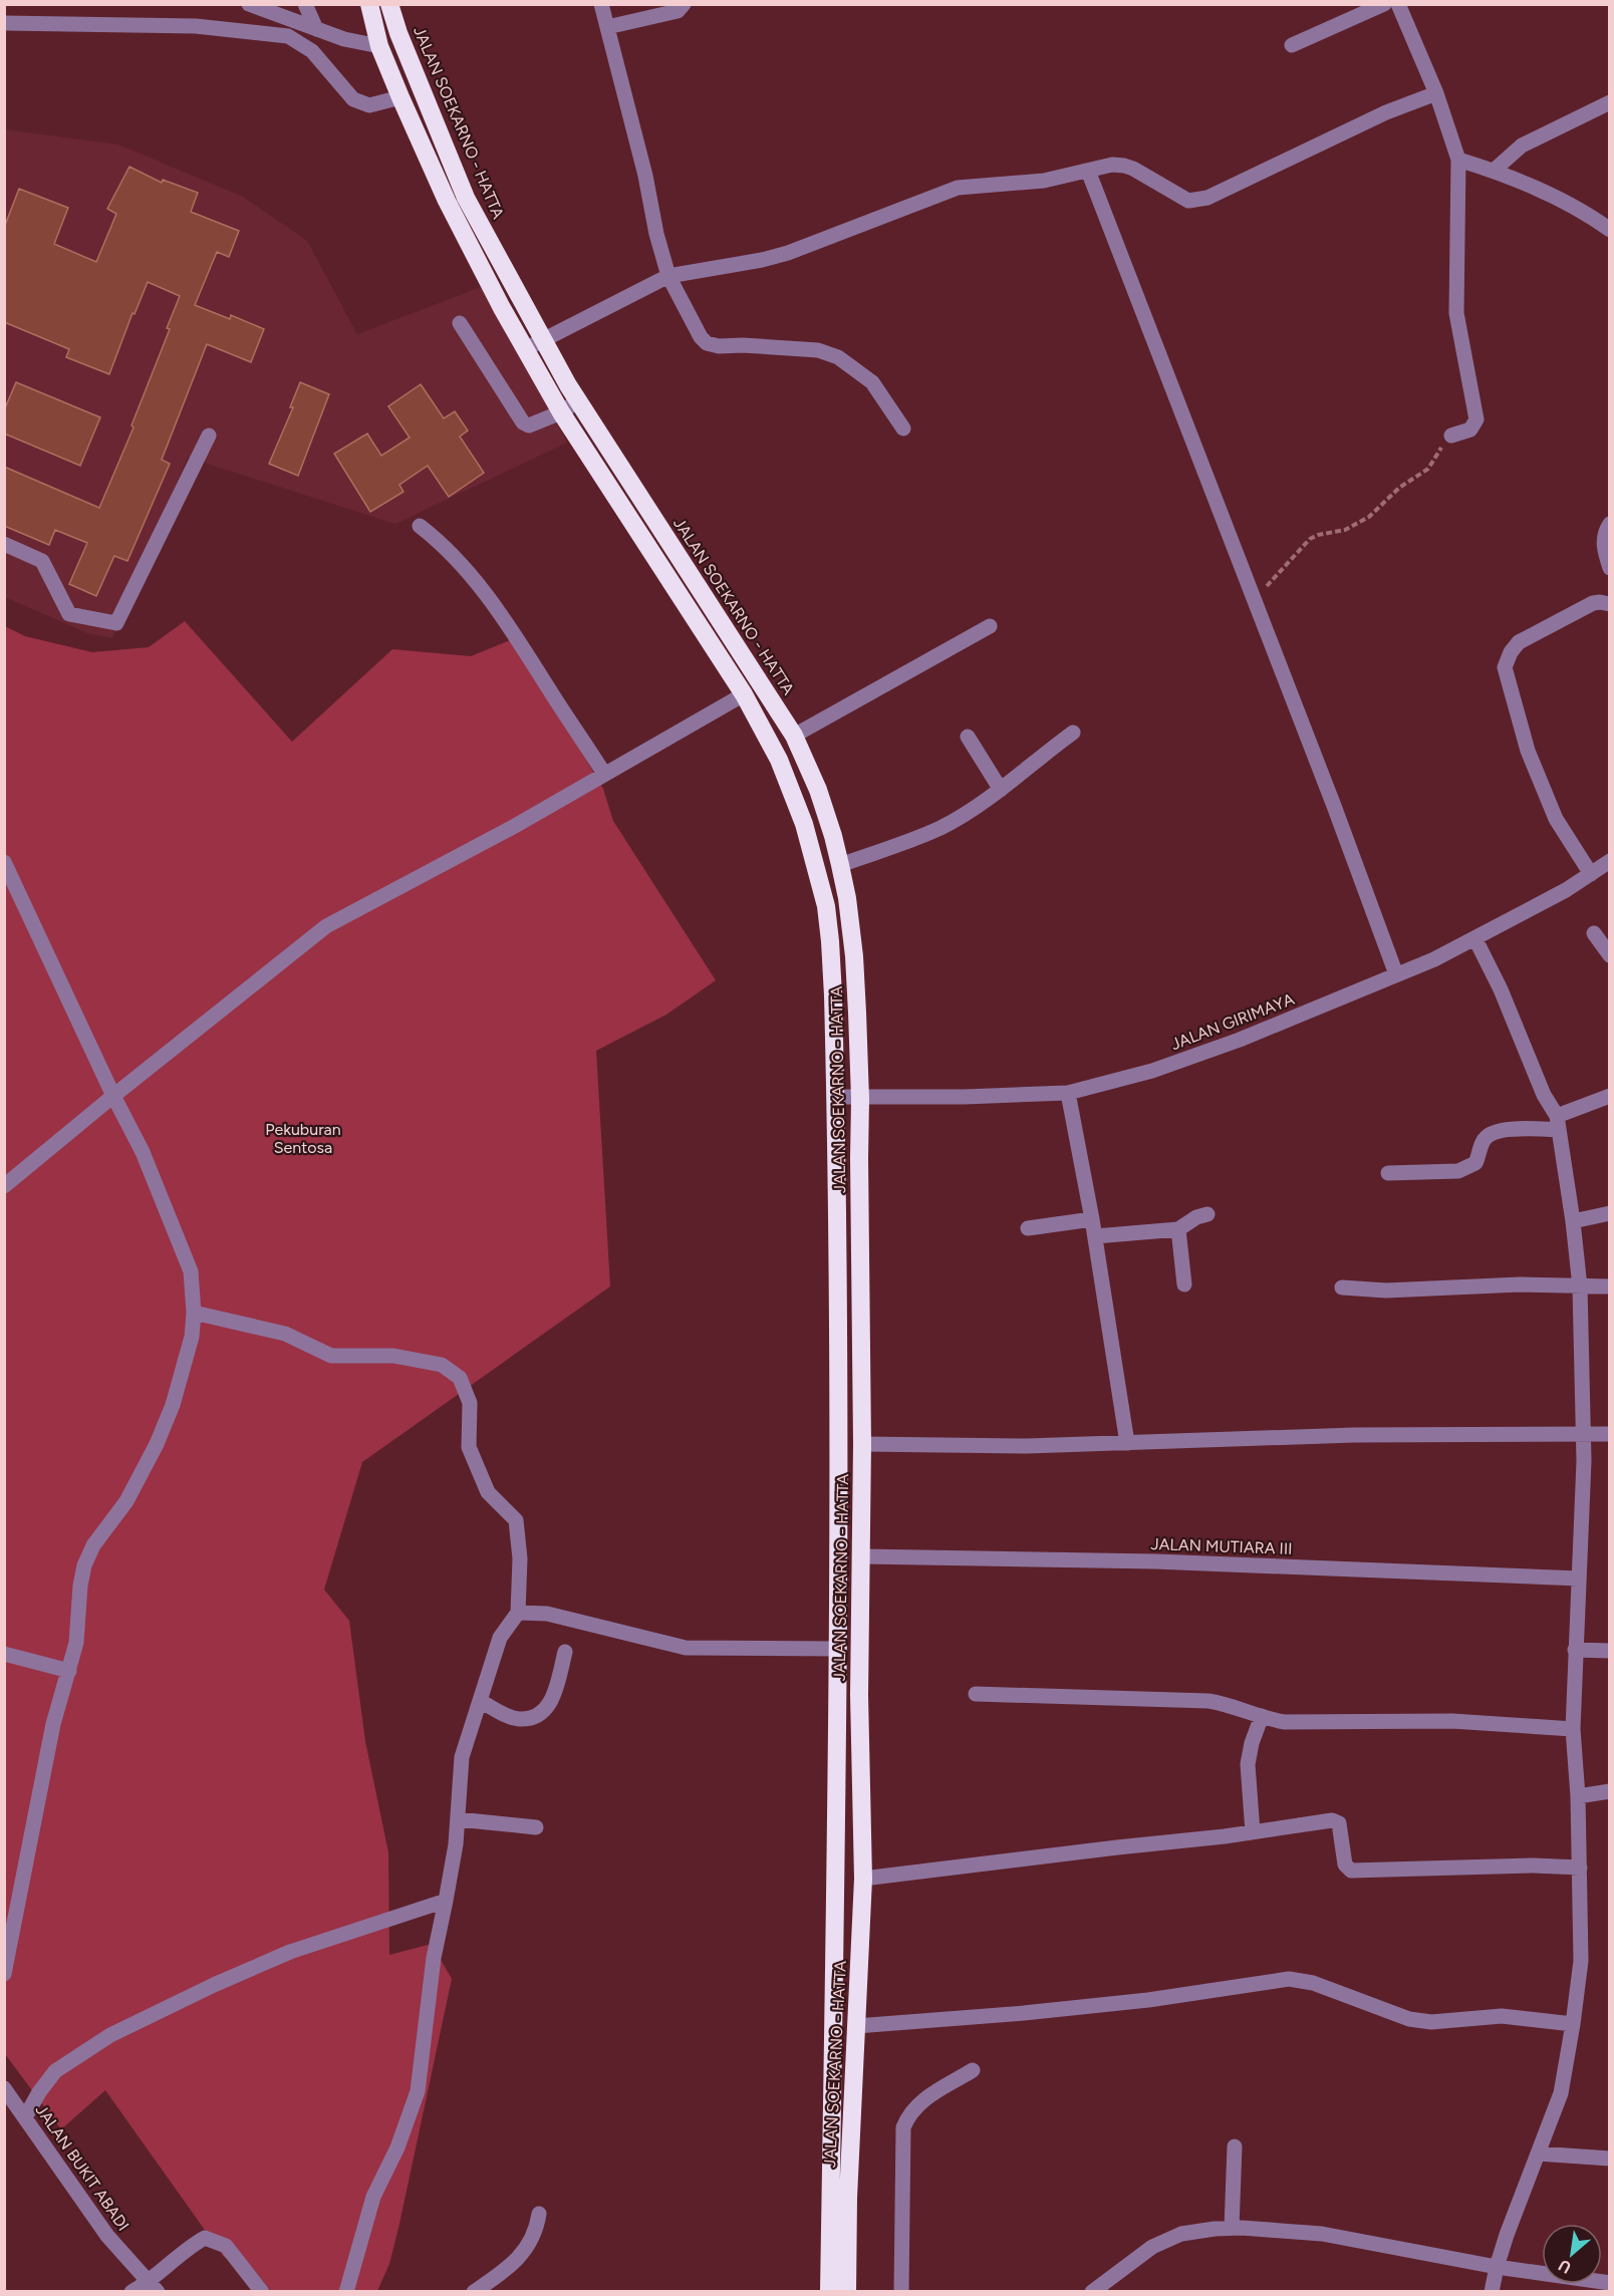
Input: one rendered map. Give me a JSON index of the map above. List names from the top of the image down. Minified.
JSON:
{"streets":{"highway":["JALAN SOEKARNO - HATTA"],"street":["JALAN GIRIMAYA","JALAN MUTIARA III","JALAN BUKIT ABADI"]},"crossings":[["JALAN SOEKARNO - HATTA","JALAN GIRIMAYA"],["JALAN SOEKARNO - HATTA","JALAN MUTIARA III"]],"parks":["Pekuburan Sentosa"],"north":"bottom left"}
